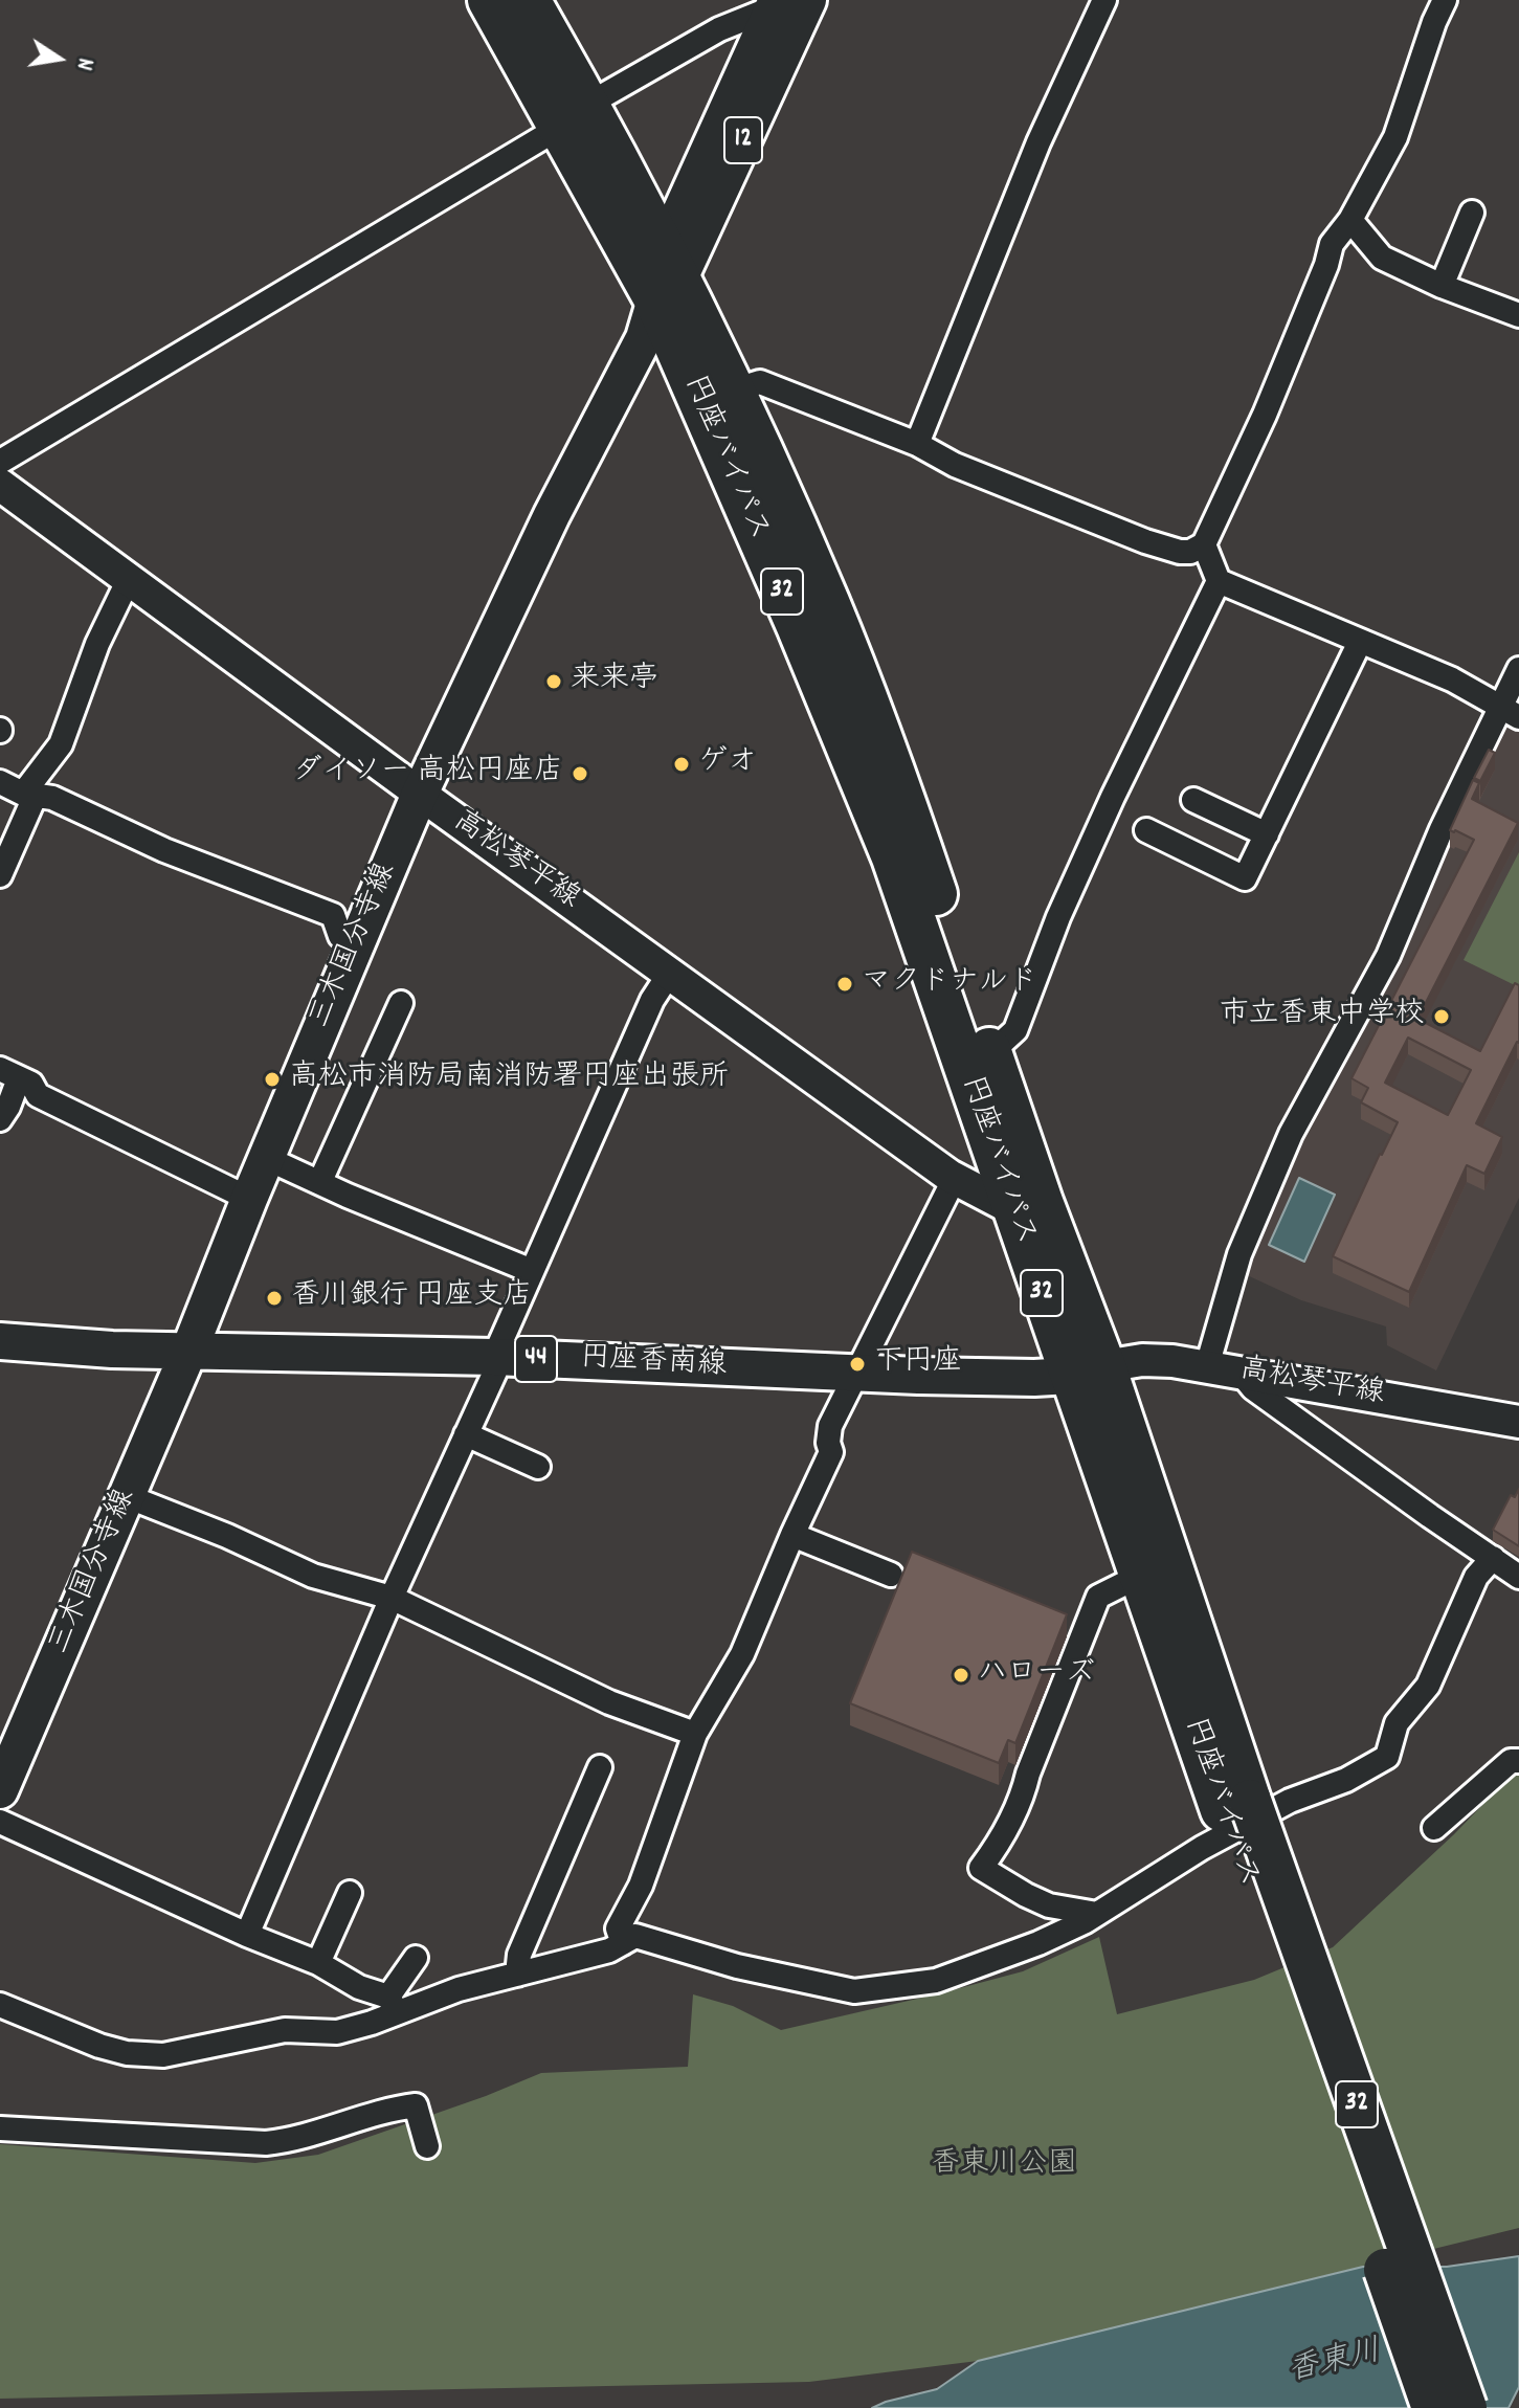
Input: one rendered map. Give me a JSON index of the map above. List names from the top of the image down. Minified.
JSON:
{"streets":{"highway":["円座バイパス","32"],"main road":["12","高松琴平線","三木国分寺線","44","円座香南線"]},"crossings":[["円座バイパス","高松琴平線"],["円座バイパス","三木国分寺線"],["円座バイパス","円座香南線"],["高松琴平線","三木国分寺線"],["高松琴平線","円座香南線"],["三木国分寺線","円座香南線"]],"water":["香東川"],"parks":["香東川公園"],"places":["来来亭","ゲオ","ダイソー 高松円座店","マクドナルド","市立香東中学校","高松市消防局南消防署円座出張所","香川銀行 円座支店","下円座","ハローズ"],"north":"right"}
